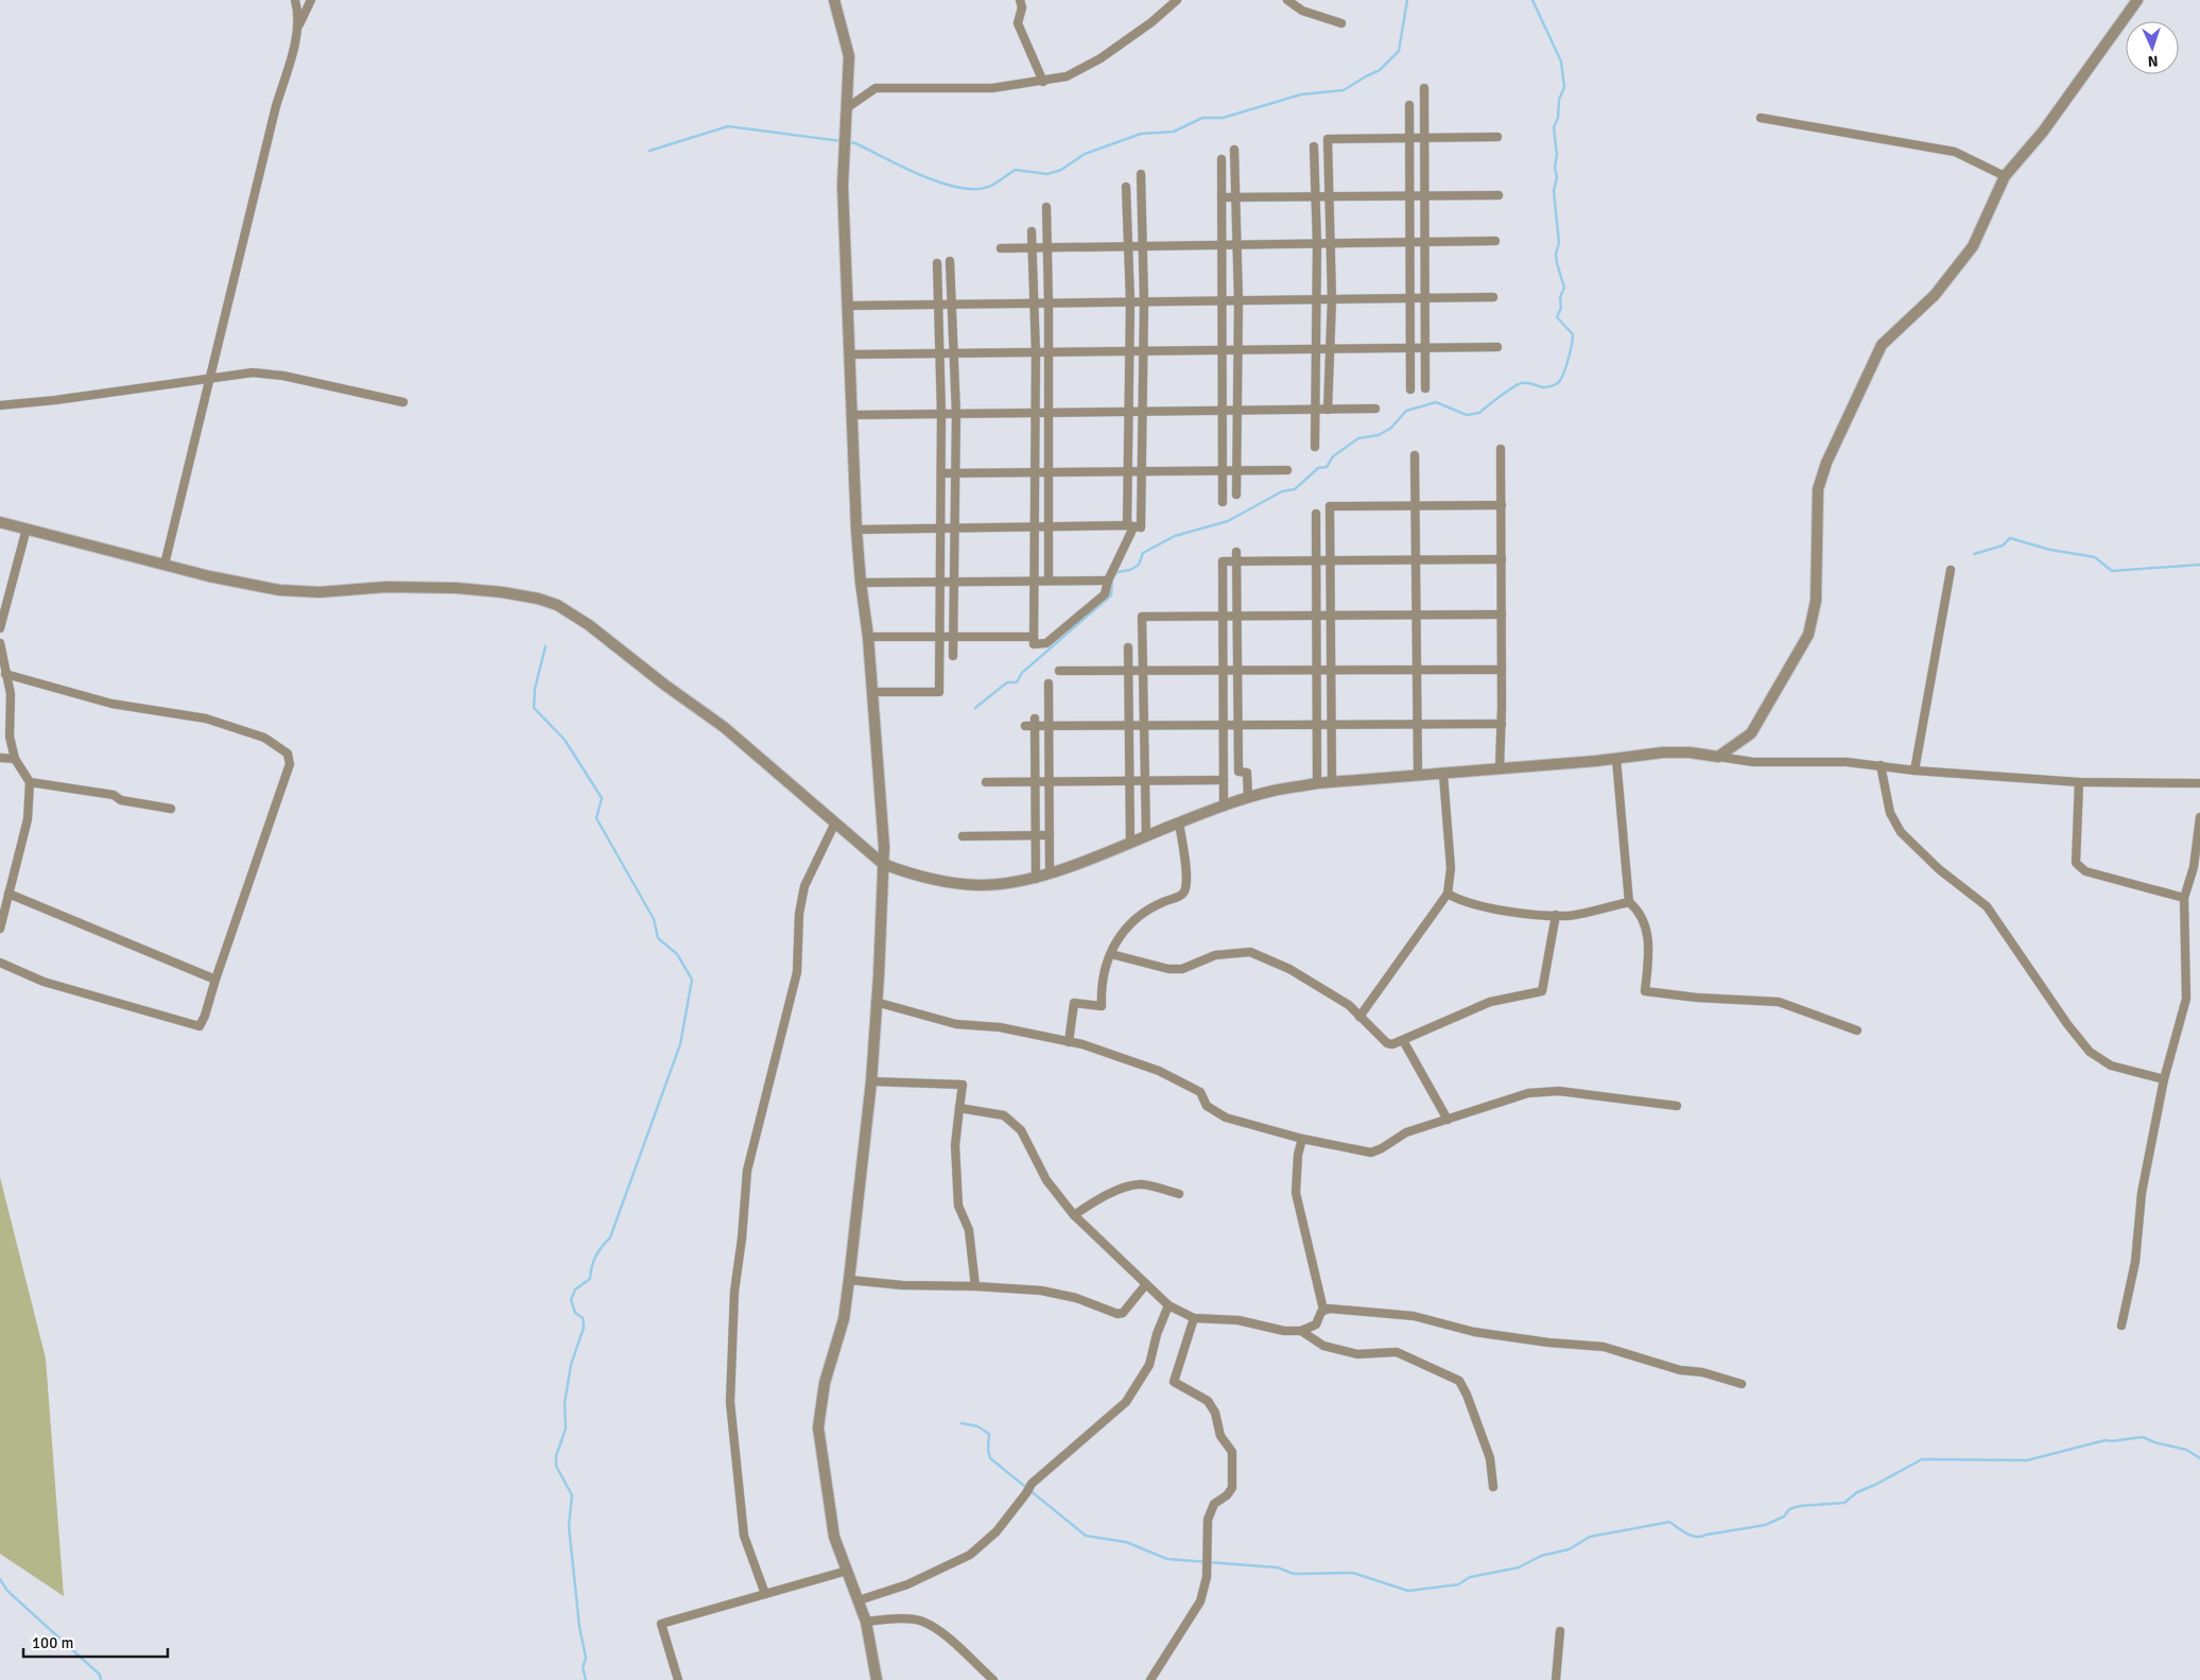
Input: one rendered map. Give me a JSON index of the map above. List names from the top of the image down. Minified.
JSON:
{"scale_bar":"100 m","north":"bottom"}
